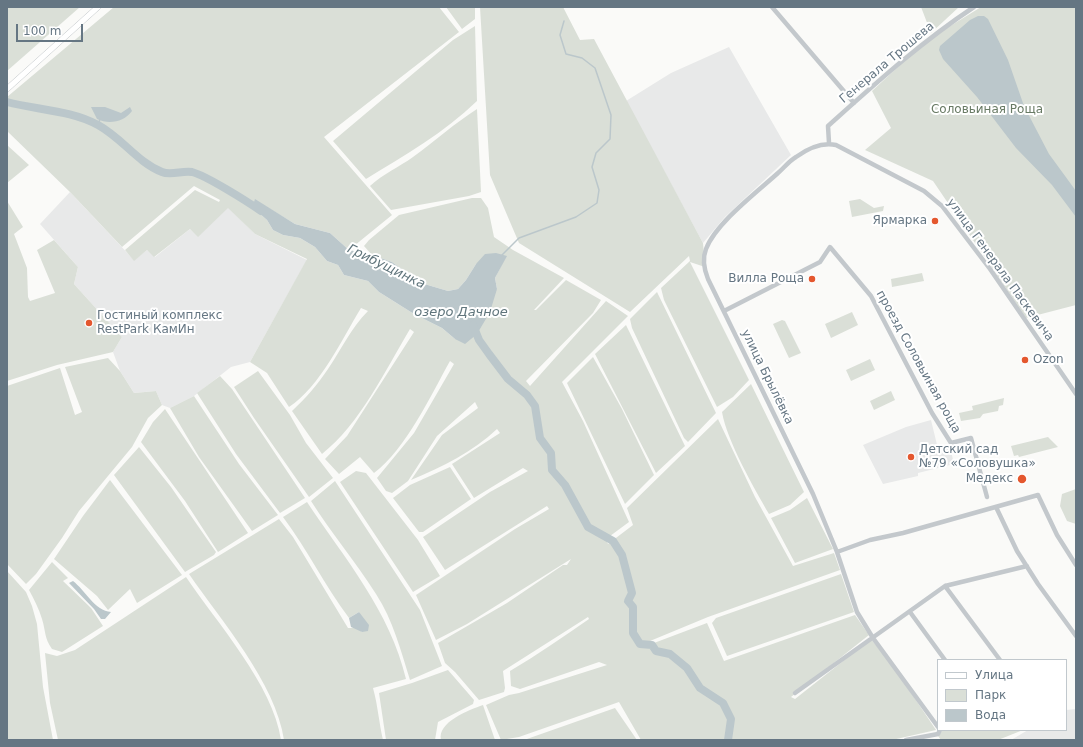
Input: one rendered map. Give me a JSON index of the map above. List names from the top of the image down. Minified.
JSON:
{"streets":{"street":["Генерала Трошева","улица Генерала Паскевича","проезд Соловьиная роща","улица Брылёвка"]},"crossings":[["Генерала Трошева","улица Генерала Паскевича"],["Генерала Трошева","улица Брылёвка"],["улица Генерала Паскевича","улица Брылёвка"],["проезд Соловьиная роща","улица Брылёвка"]],"water":["Грибущинка","озеро Дачное"],"parks":["Соловьиная Роща"],"places":["Ярмарка","Вилла Роща","Гостиный комплекс RestPark КамИн","Ozon","Детский сад №79 «Соловушка»","Медекс"],"legend":["Улица","Парк","Вода"],"scale_bar":"100 m"}
